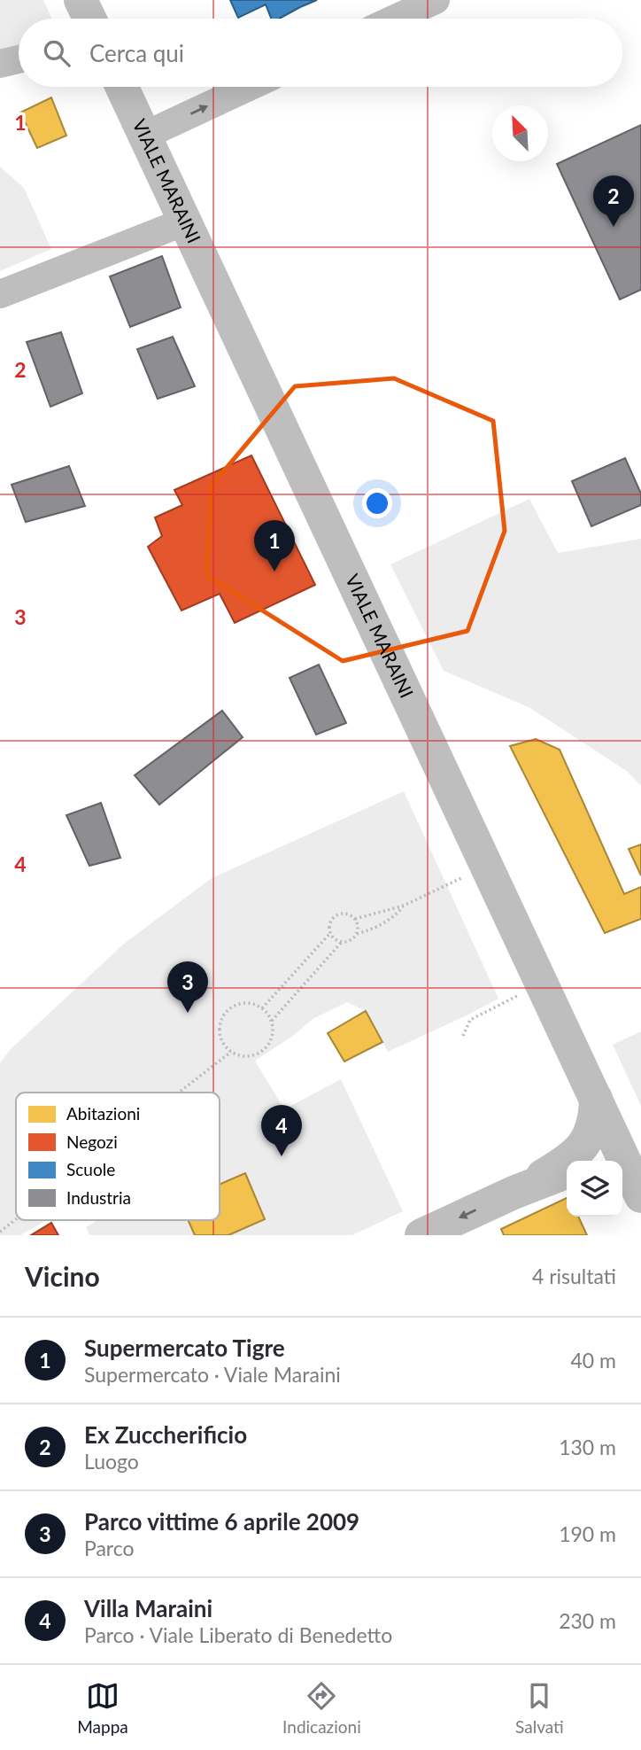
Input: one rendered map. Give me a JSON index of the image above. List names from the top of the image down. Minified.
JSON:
{"streets":{"main road":["VIALE MARAINI"]},"legend":["Abitazioni","Negozi","Scuole","Industria"],"north":"top left","page":{"search":"Cerca qui","pins":["2","1","3","4"],"heading":["Vicino","4 risultati"],"list":[{"mark":"1","name":"Supermercato Tigre","note":"Supermercato · Viale Maraini","value":"40 m"},{"mark":"2","name":"Ex Zuccherificio","note":"Luogo","value":"130 m"},{"mark":"3","name":"Parco vittime 6 aprile 2009","note":"Parco","value":"190 m"},{"mark":"4","name":"Villa Maraini","note":"Parco · Viale Liberato di Benedetto","value":"230 m"}],"nav":["Mappa","Indicazioni","Salvati"]},"grid":{"rows":["1","2","3","4"]}}
